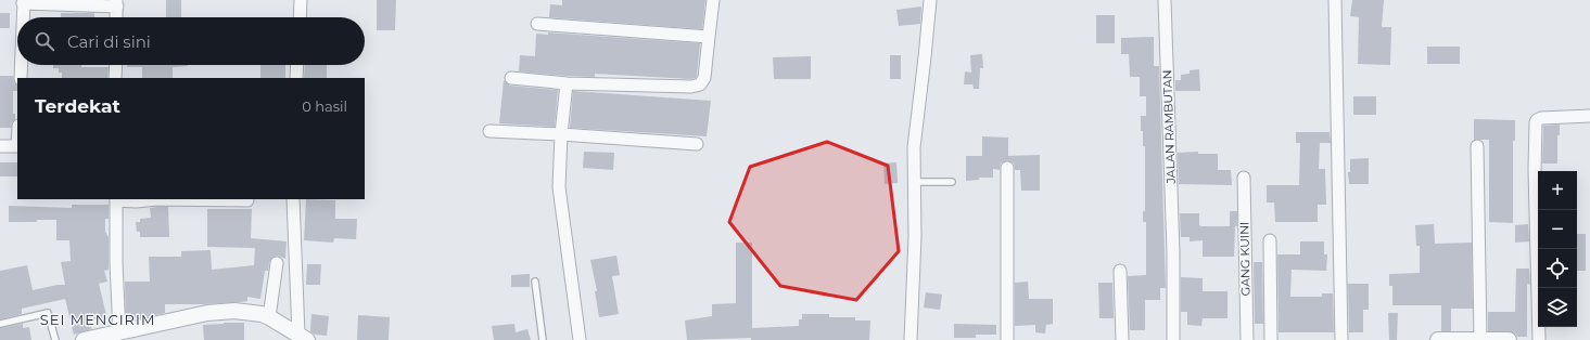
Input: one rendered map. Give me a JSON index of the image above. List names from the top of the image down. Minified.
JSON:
{"streets":{"street":["JALAN RAMBUTAN","GANG KUINI"]},"districts":["SEI MENCIRIM"],"page":{"search":"Cari di sini","heading":["Terdekat","0 hasil"],"map_buttons":["+","−"]}}
